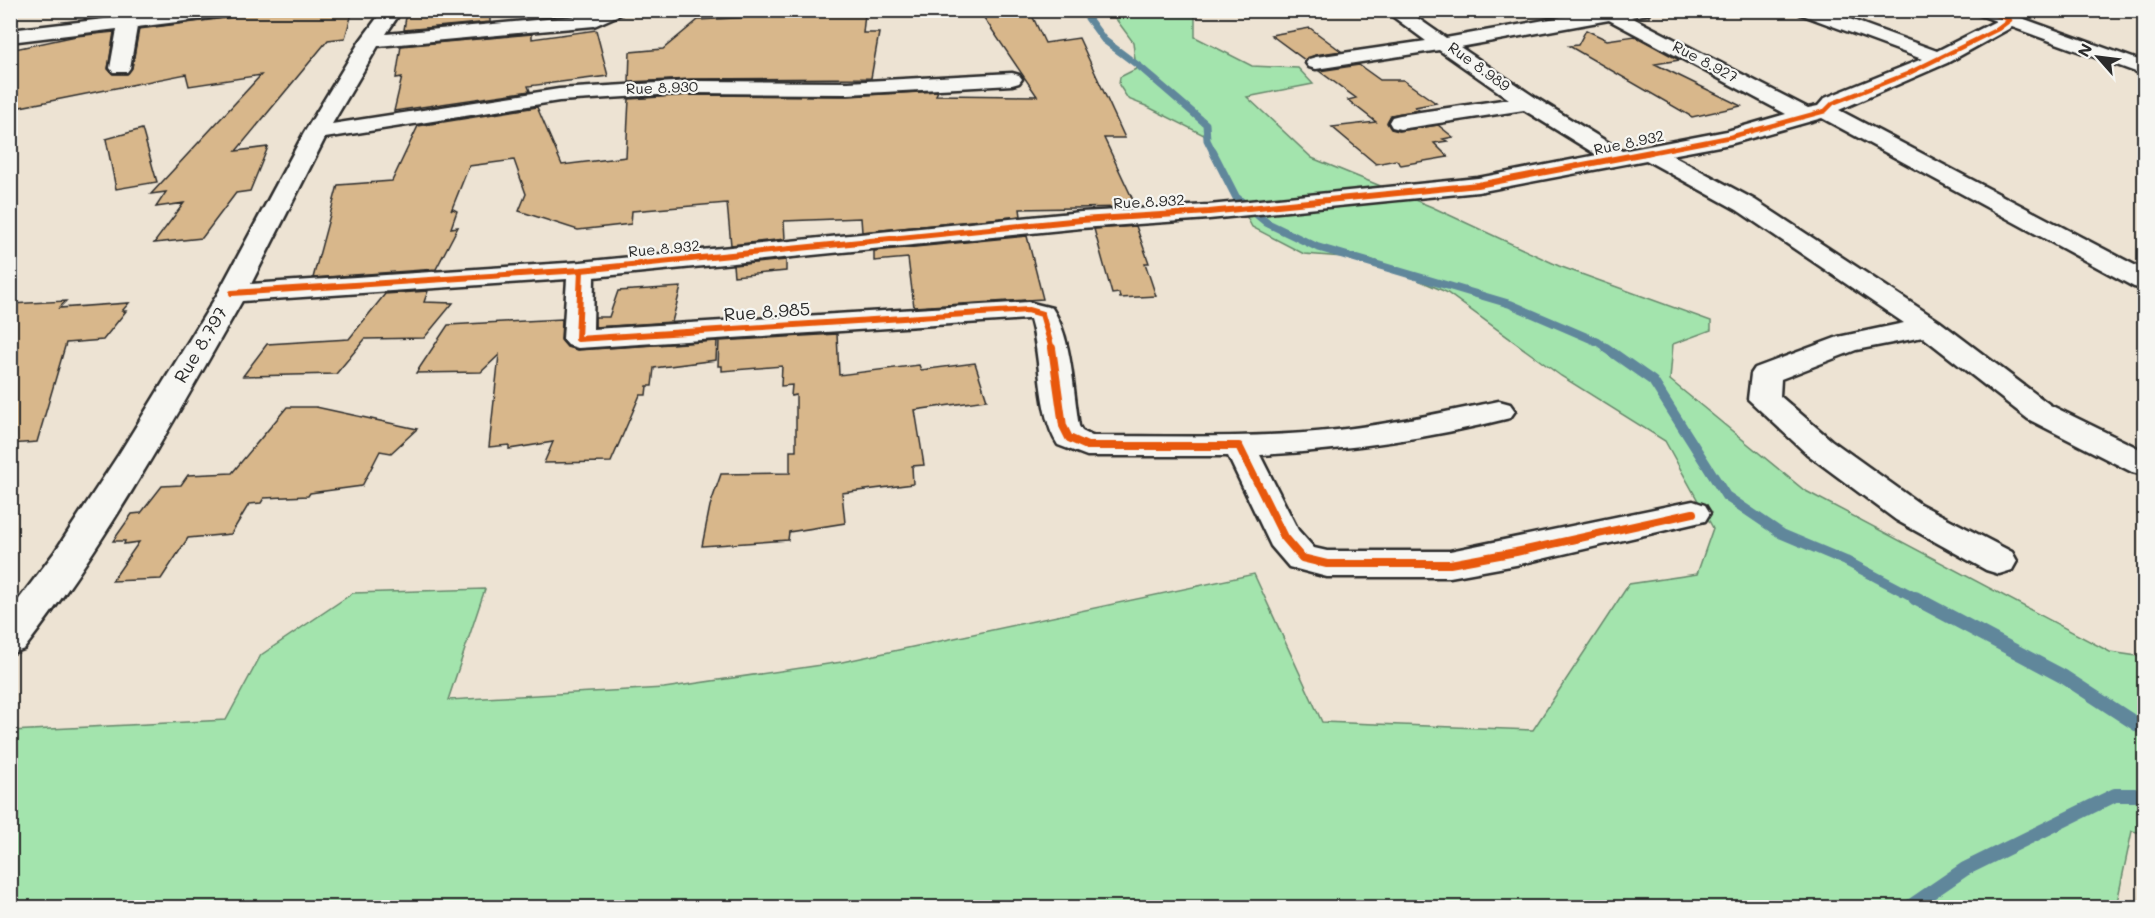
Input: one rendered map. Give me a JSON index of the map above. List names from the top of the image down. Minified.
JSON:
{"streets":{"street":["Rue 8.927","Rue 8.989","Rue 8.930","Rue 8.932","Rue 8.985","Rue 8.797"]},"crossings":[["Rue 8.927","Rue 8.989"],["Rue 8.927","Rue 8.932"],["Rue 8.989","Rue 8.932"],["Rue 8.930","Rue 8.797"],["Rue 8.932","Rue 8.985"],["Rue 8.932","Rue 8.797"]],"north":"top left"}
